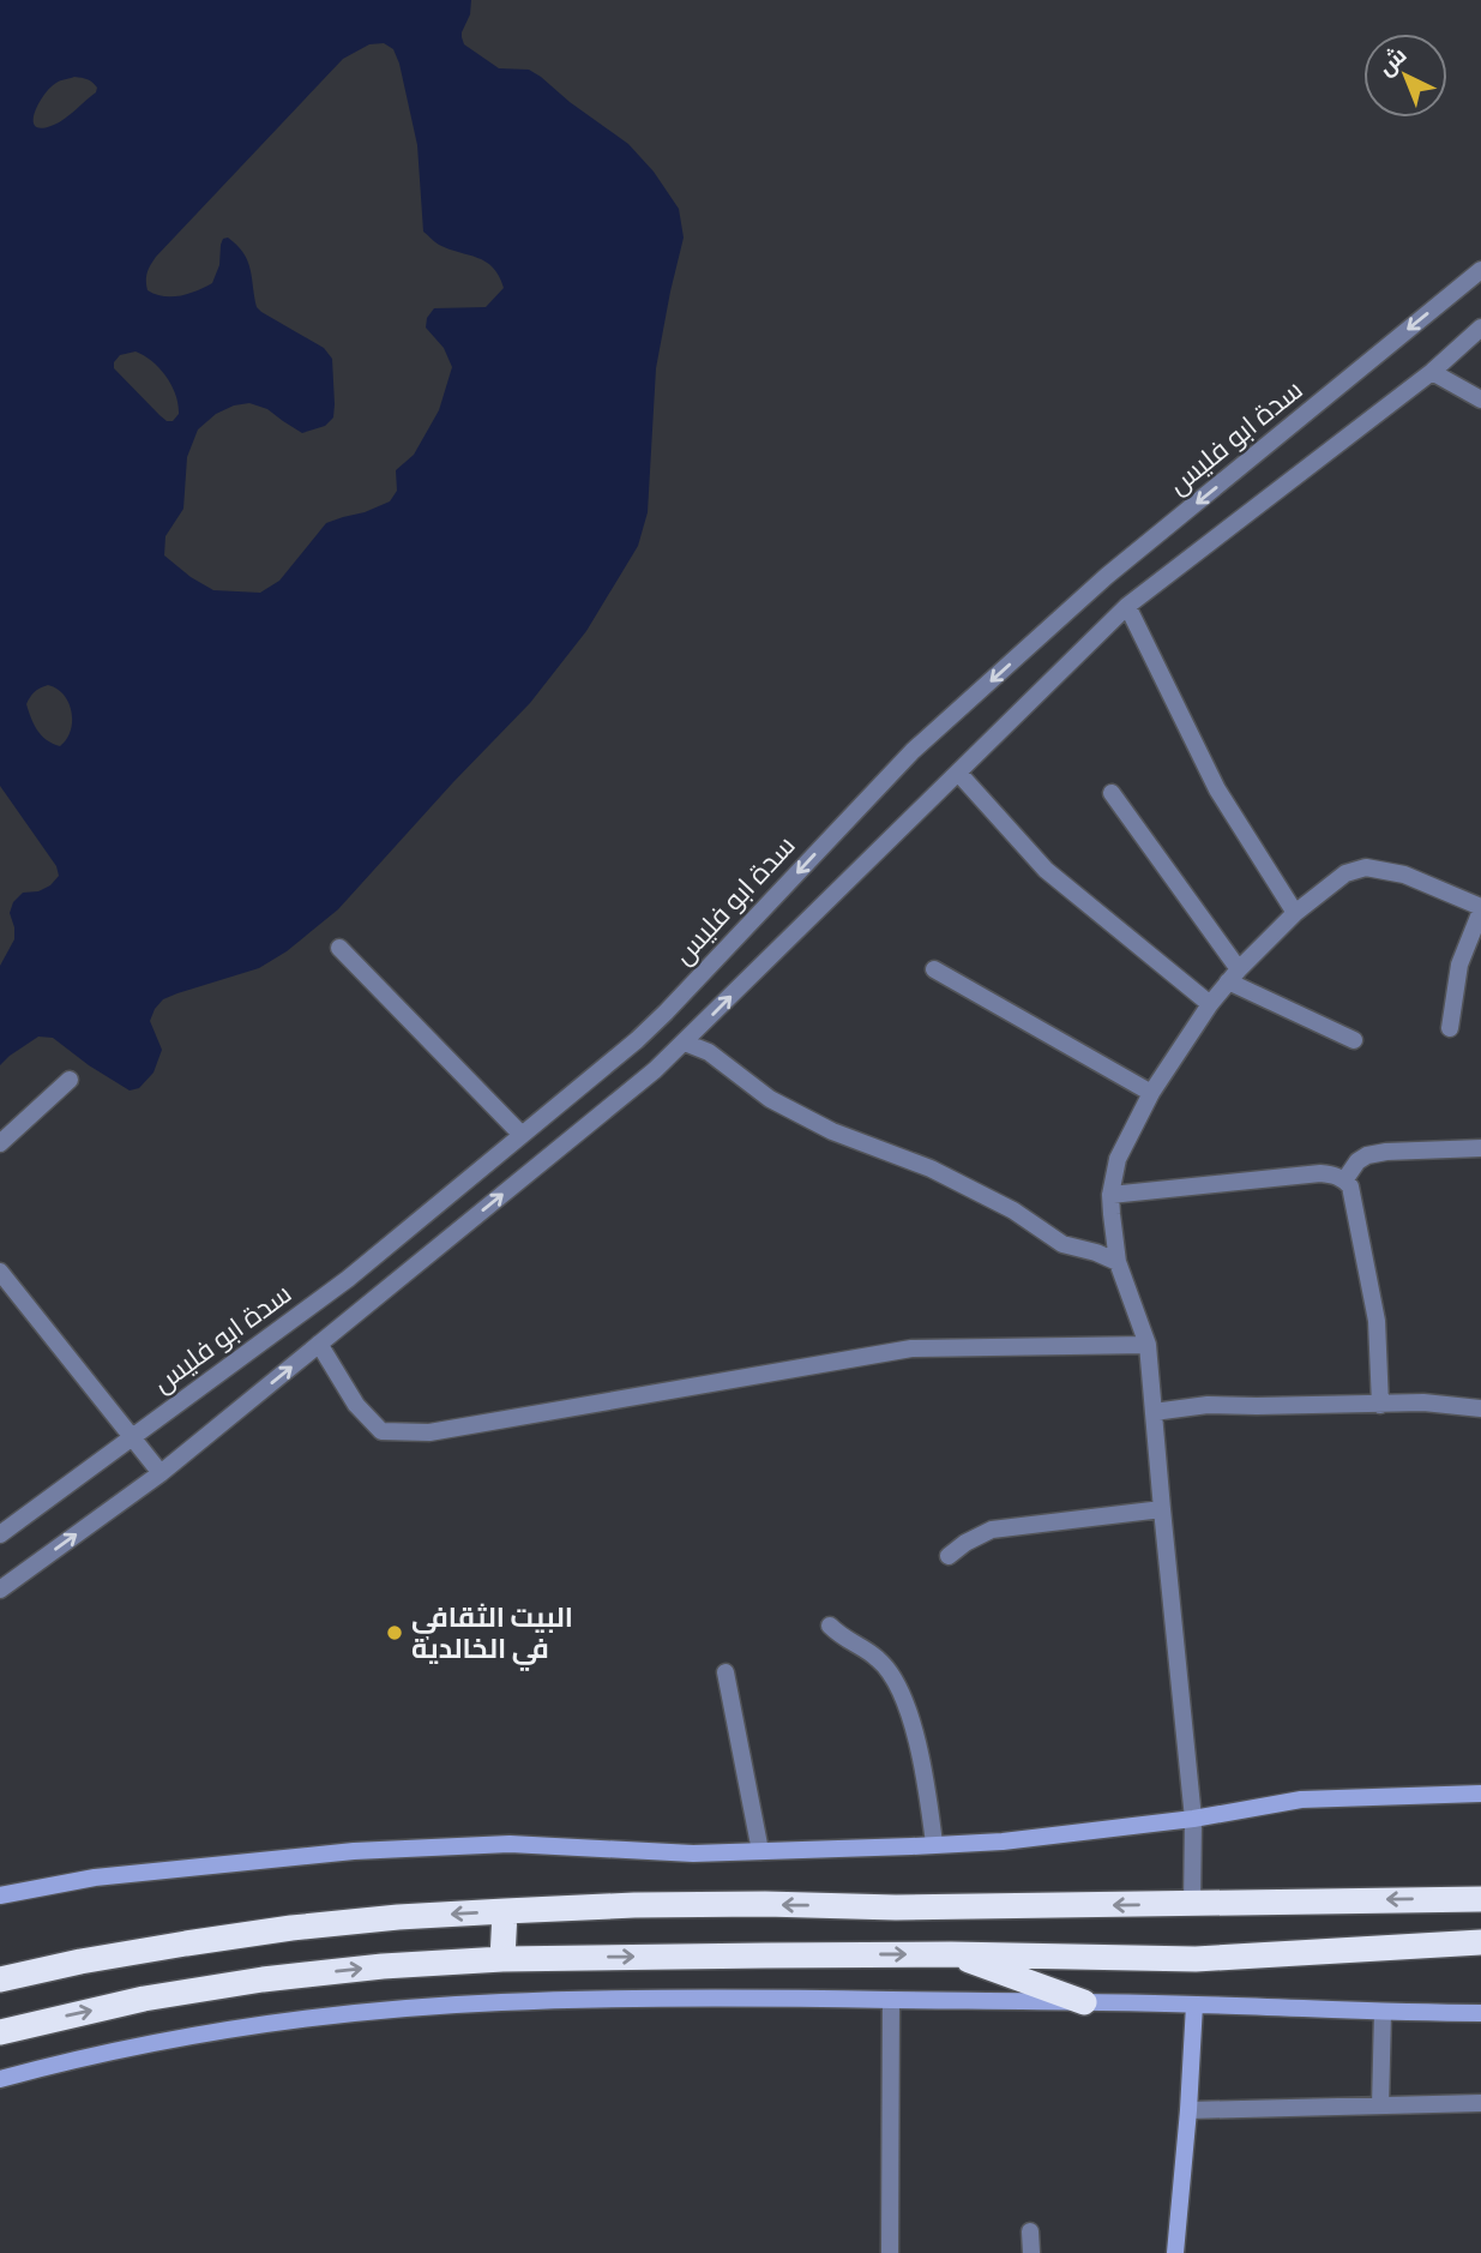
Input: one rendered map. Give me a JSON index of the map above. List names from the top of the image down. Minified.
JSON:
{"streets":{"street":["سدة ابو فليس"]},"places":["البيت الثقافي في الخالدية"],"north":"top left"}
